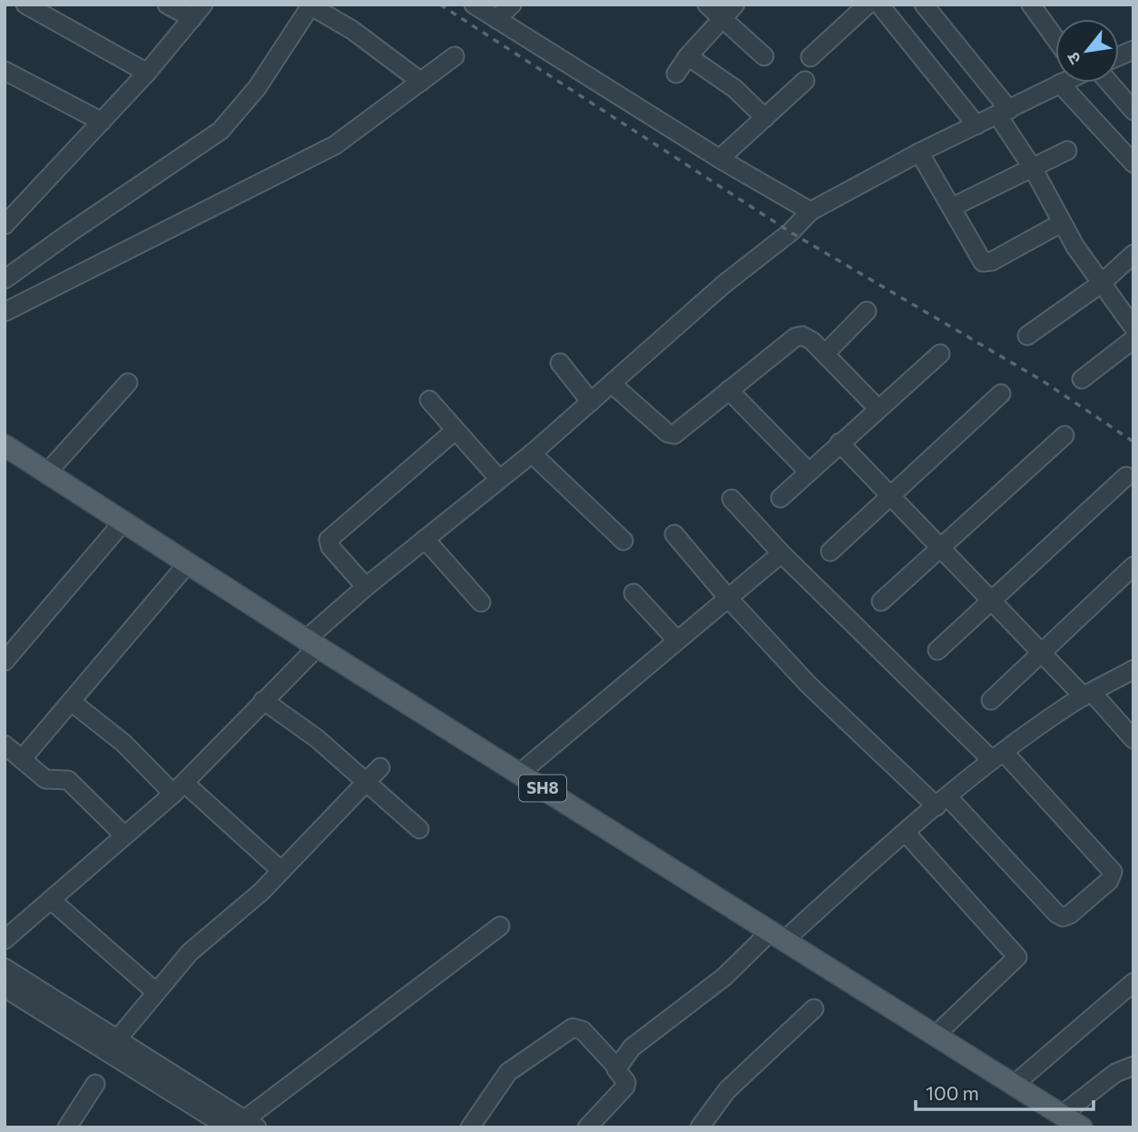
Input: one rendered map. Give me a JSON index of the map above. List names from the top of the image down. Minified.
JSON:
{"streets":{"main road":["SH8"]},"scale_bar":"100 m","north":"bottom left"}
